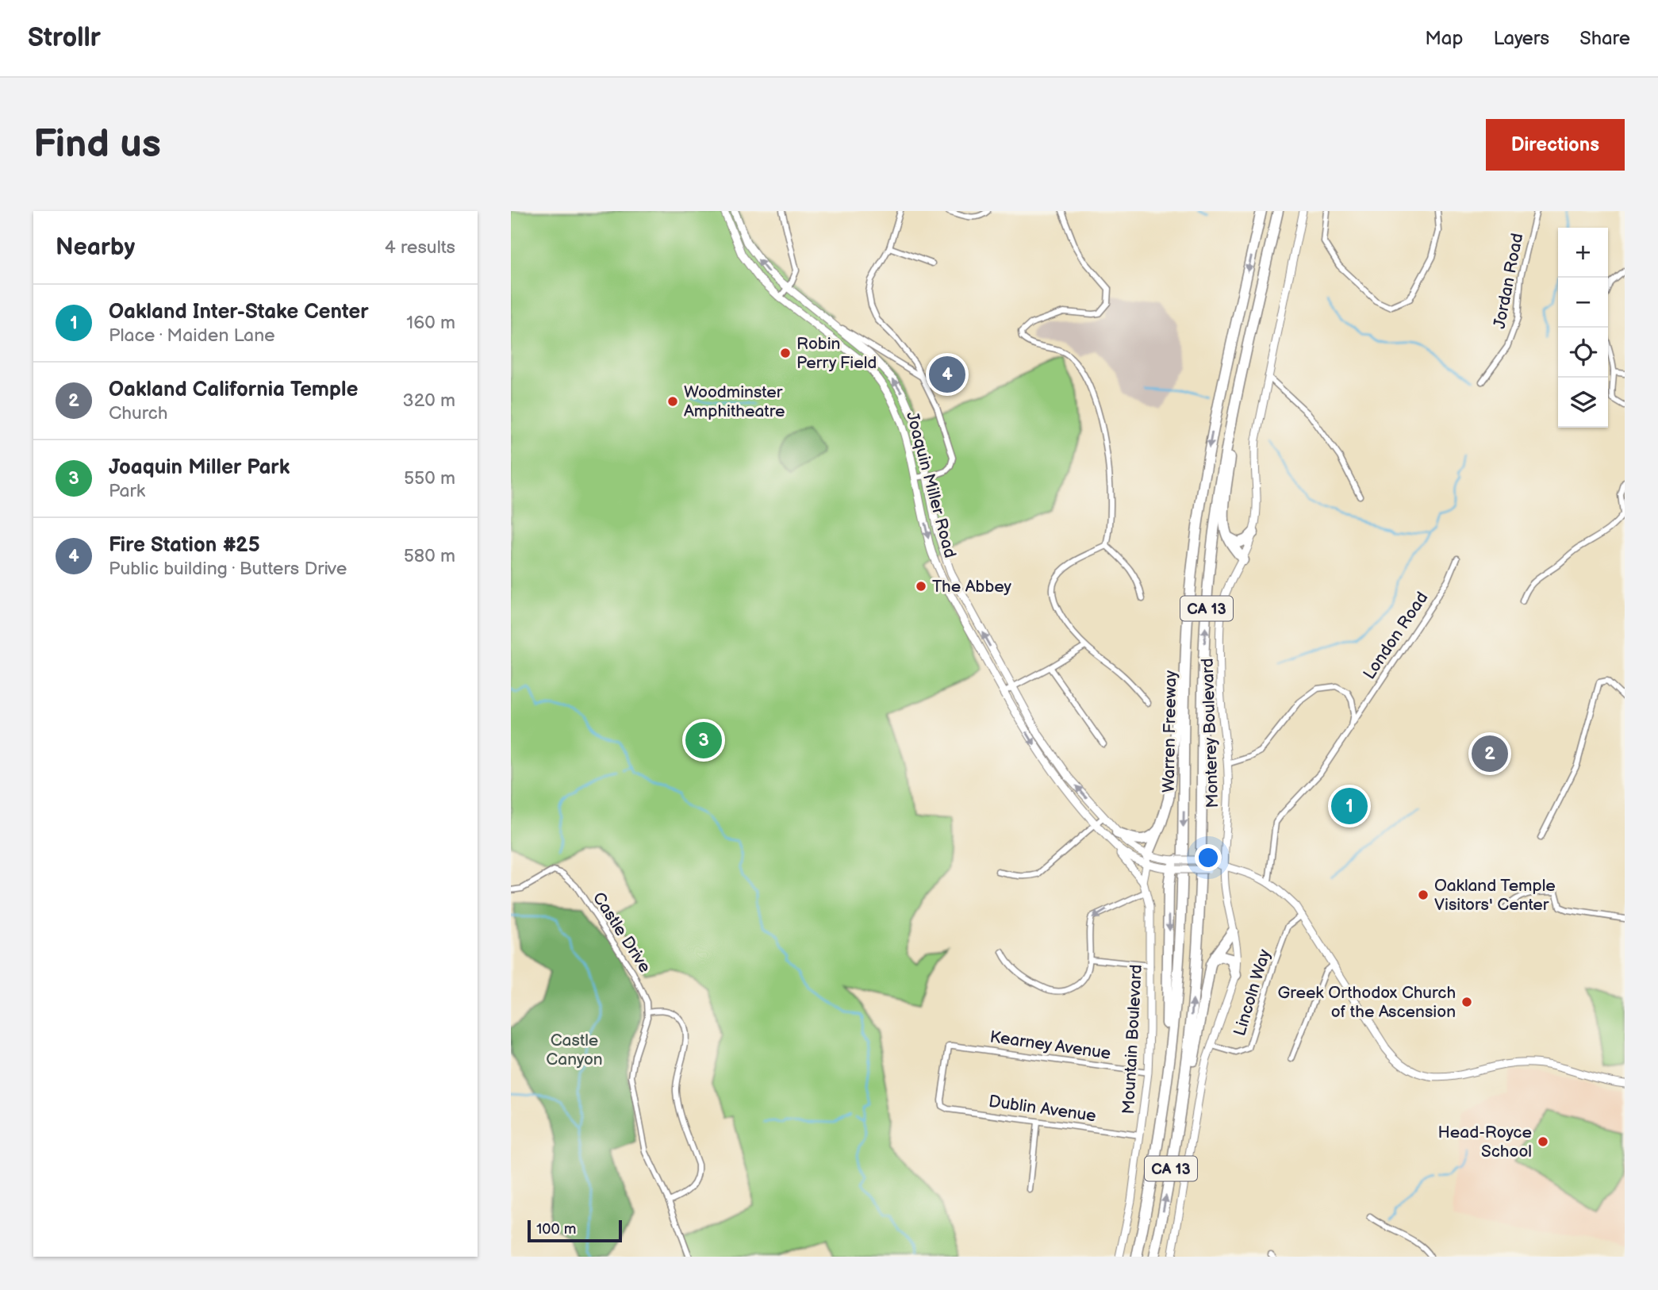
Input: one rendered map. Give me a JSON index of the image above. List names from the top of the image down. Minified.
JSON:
{"streets":{"highway":["CA 13","Warren Freeway"],"main road":["Joaquin Miller Road","Monterey Boulevard","Mountain Boulevard"],"street":["Jordan Road","London Road","Castle Drive","Lincoln Way","Kearney Avenue","Dublin Avenue"]},"crossings":[["Joaquin Miller Road","Mountain Boulevard"],["Monterey Boulevard","Lincoln Way"],["Mountain Boulevard","Kearney Avenue"],["Mountain Boulevard","Dublin Avenue"],["Kearney Avenue","Dublin Avenue"]],"parks":["Castle Canyon"],"places":["Robin Perry Field","Woodminster Amphitheatre","The Abbey","Oakland Temple Visitors' Center","Greek Orthodox Church of the Ascension","Head-Royce School"],"scale_bar":"100 m","page":{"header":"Strollr","nav":["Map","Layers","Share"],"buttons":"Directions","title":"Find us","heading":["Nearby","4 results"],"map_buttons":["+","−"],"list":[{"mark":"1","name":"Oakland Inter-Stake Center","note":"Place · Maiden Lane","value":"160 m"},{"mark":"2","name":"Oakland California Temple","note":"Church","value":"320 m"},{"mark":"3","name":"Joaquin Miller Park","note":"Park","value":"550 m"},{"mark":"4","name":"Fire Station #25","note":"Public building · Butters Drive","value":"580 m"}],"pins":["4","3","2","1"],"scale":"100 m"}}
